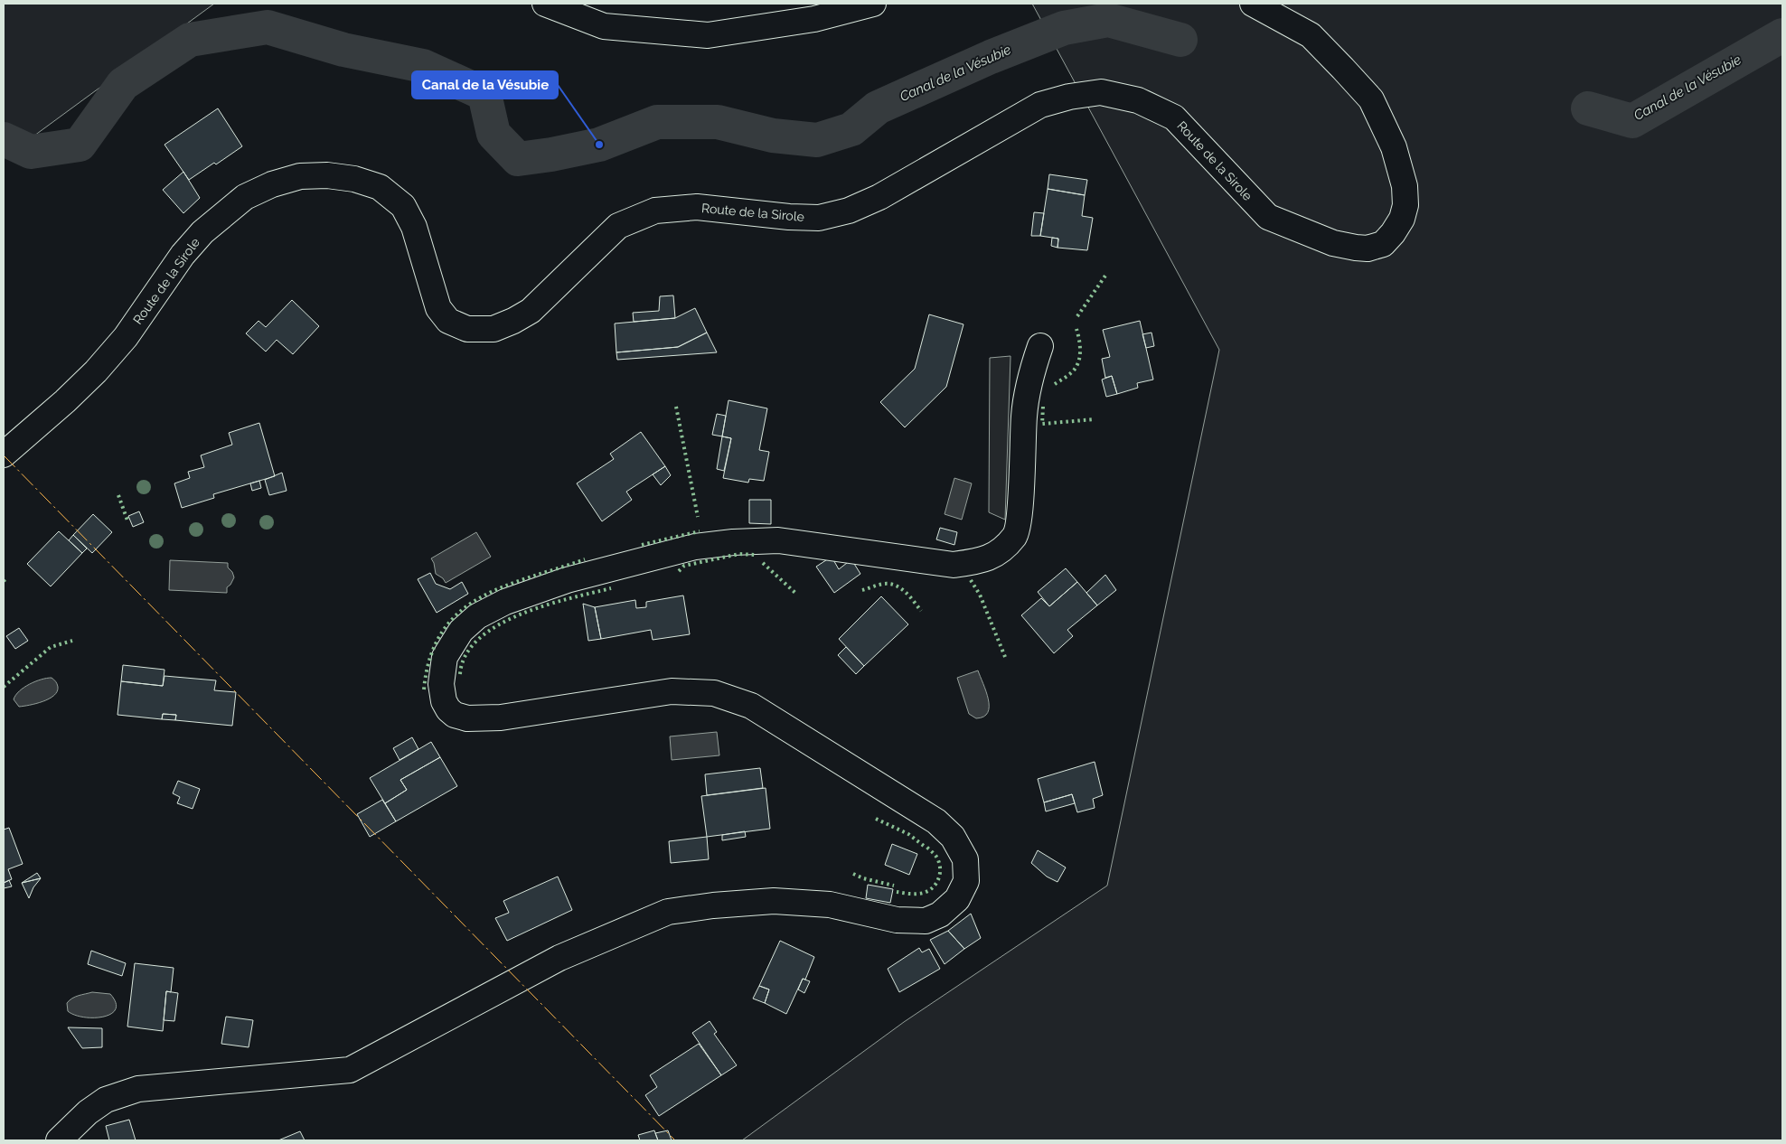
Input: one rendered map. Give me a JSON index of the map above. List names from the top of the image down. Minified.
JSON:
{"streets":{"street":["Route de la Sirole"]},"water":["Canal de la Vésubie"],"places":["Canal de la Vésubie"]}
